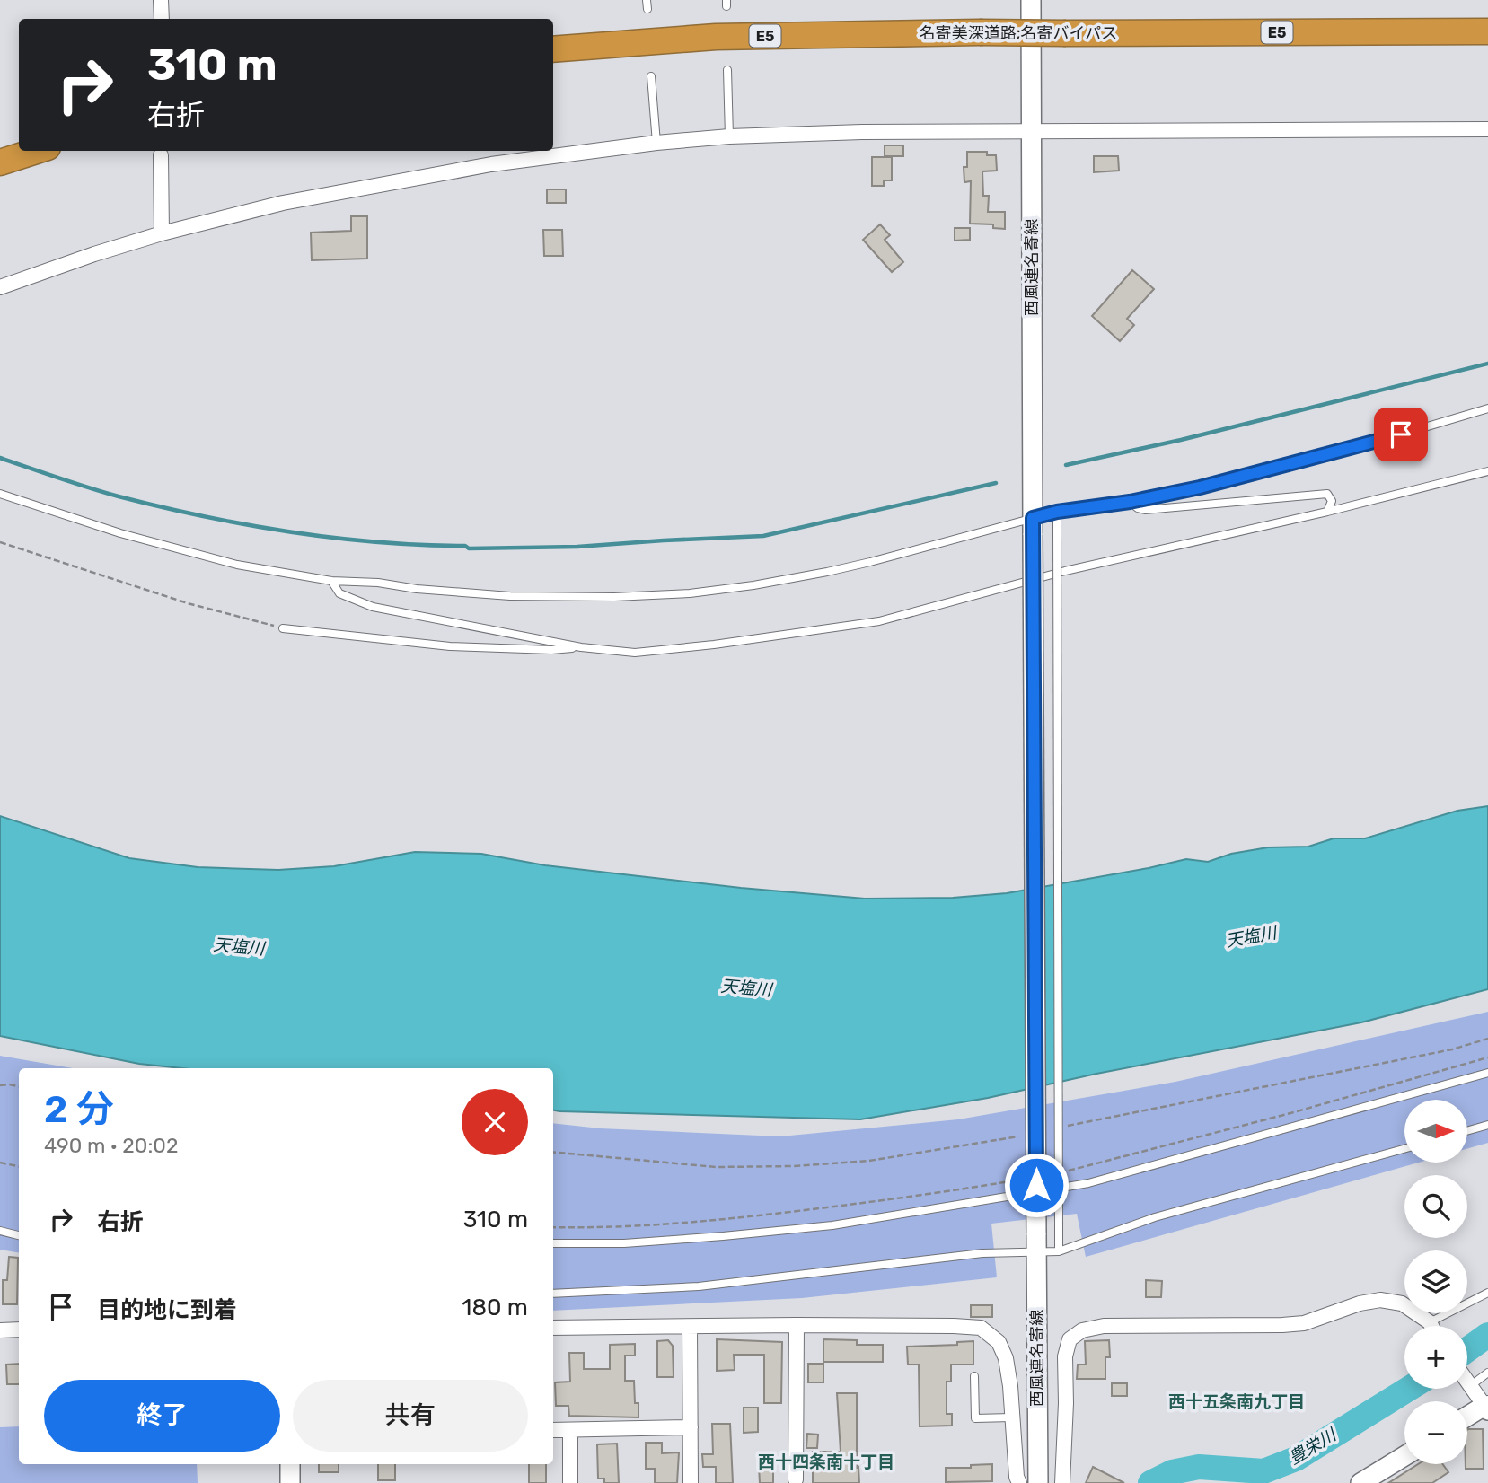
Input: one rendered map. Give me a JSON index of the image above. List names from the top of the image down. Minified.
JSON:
{"streets":{"highway":["E5","名寄美深道路;名寄バイパス"],"main road":["西風連名寄線"]},"districts":["西十五条南九丁目","西十四条南十丁目"],"water":["天塩川","豊栄川"],"north":"right","page":{"turn":["310 m","右折"],"heading":["2 分","490 m · 20:02"],"map_buttons":["+","−"],"list":[{"name":"右折","value":"310 m"},{"name":"目的地に到着","value":"180 m"}],"buttons":["終了","共有"]}}
